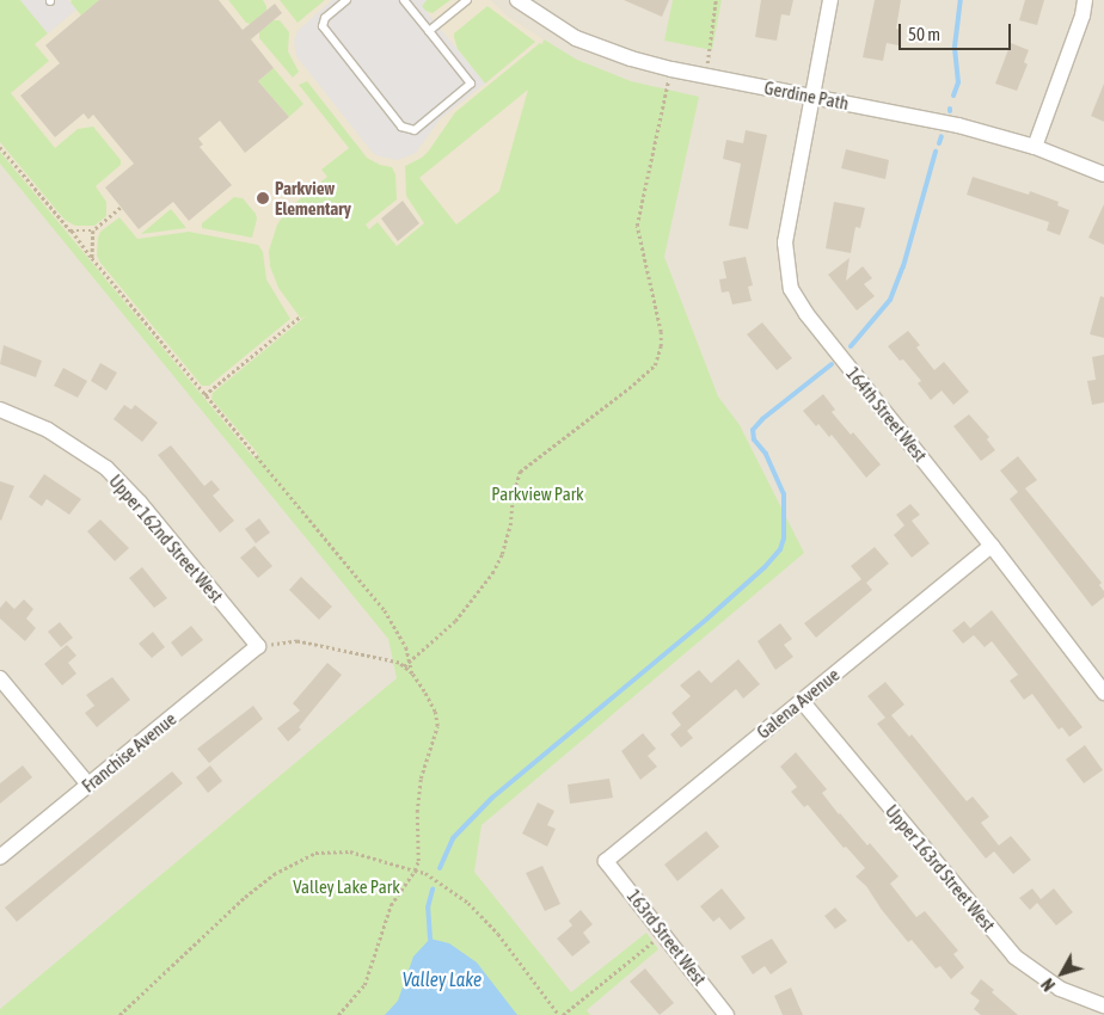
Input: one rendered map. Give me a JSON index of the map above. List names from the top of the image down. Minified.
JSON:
{"streets":{"street":["Gerdine Path","164th Street West","Upper 162nd Street West","Galena Avenue","Franchise Avenue","Upper 163rd Street West","163rd Street West"]},"crossings":[["Gerdine Path","164th Street West"],["164th Street West","Galena Avenue"],["Upper 162nd Street West","Franchise Avenue"],["Galena Avenue","Upper 163rd Street West"],["Galena Avenue","163rd Street West"]],"water":["Valley Lake"],"parks":["Parkview Park","Valley Lake Park"],"places":["Parkview Elementary"],"scale_bar":"50 m","north":"bottom left"}
